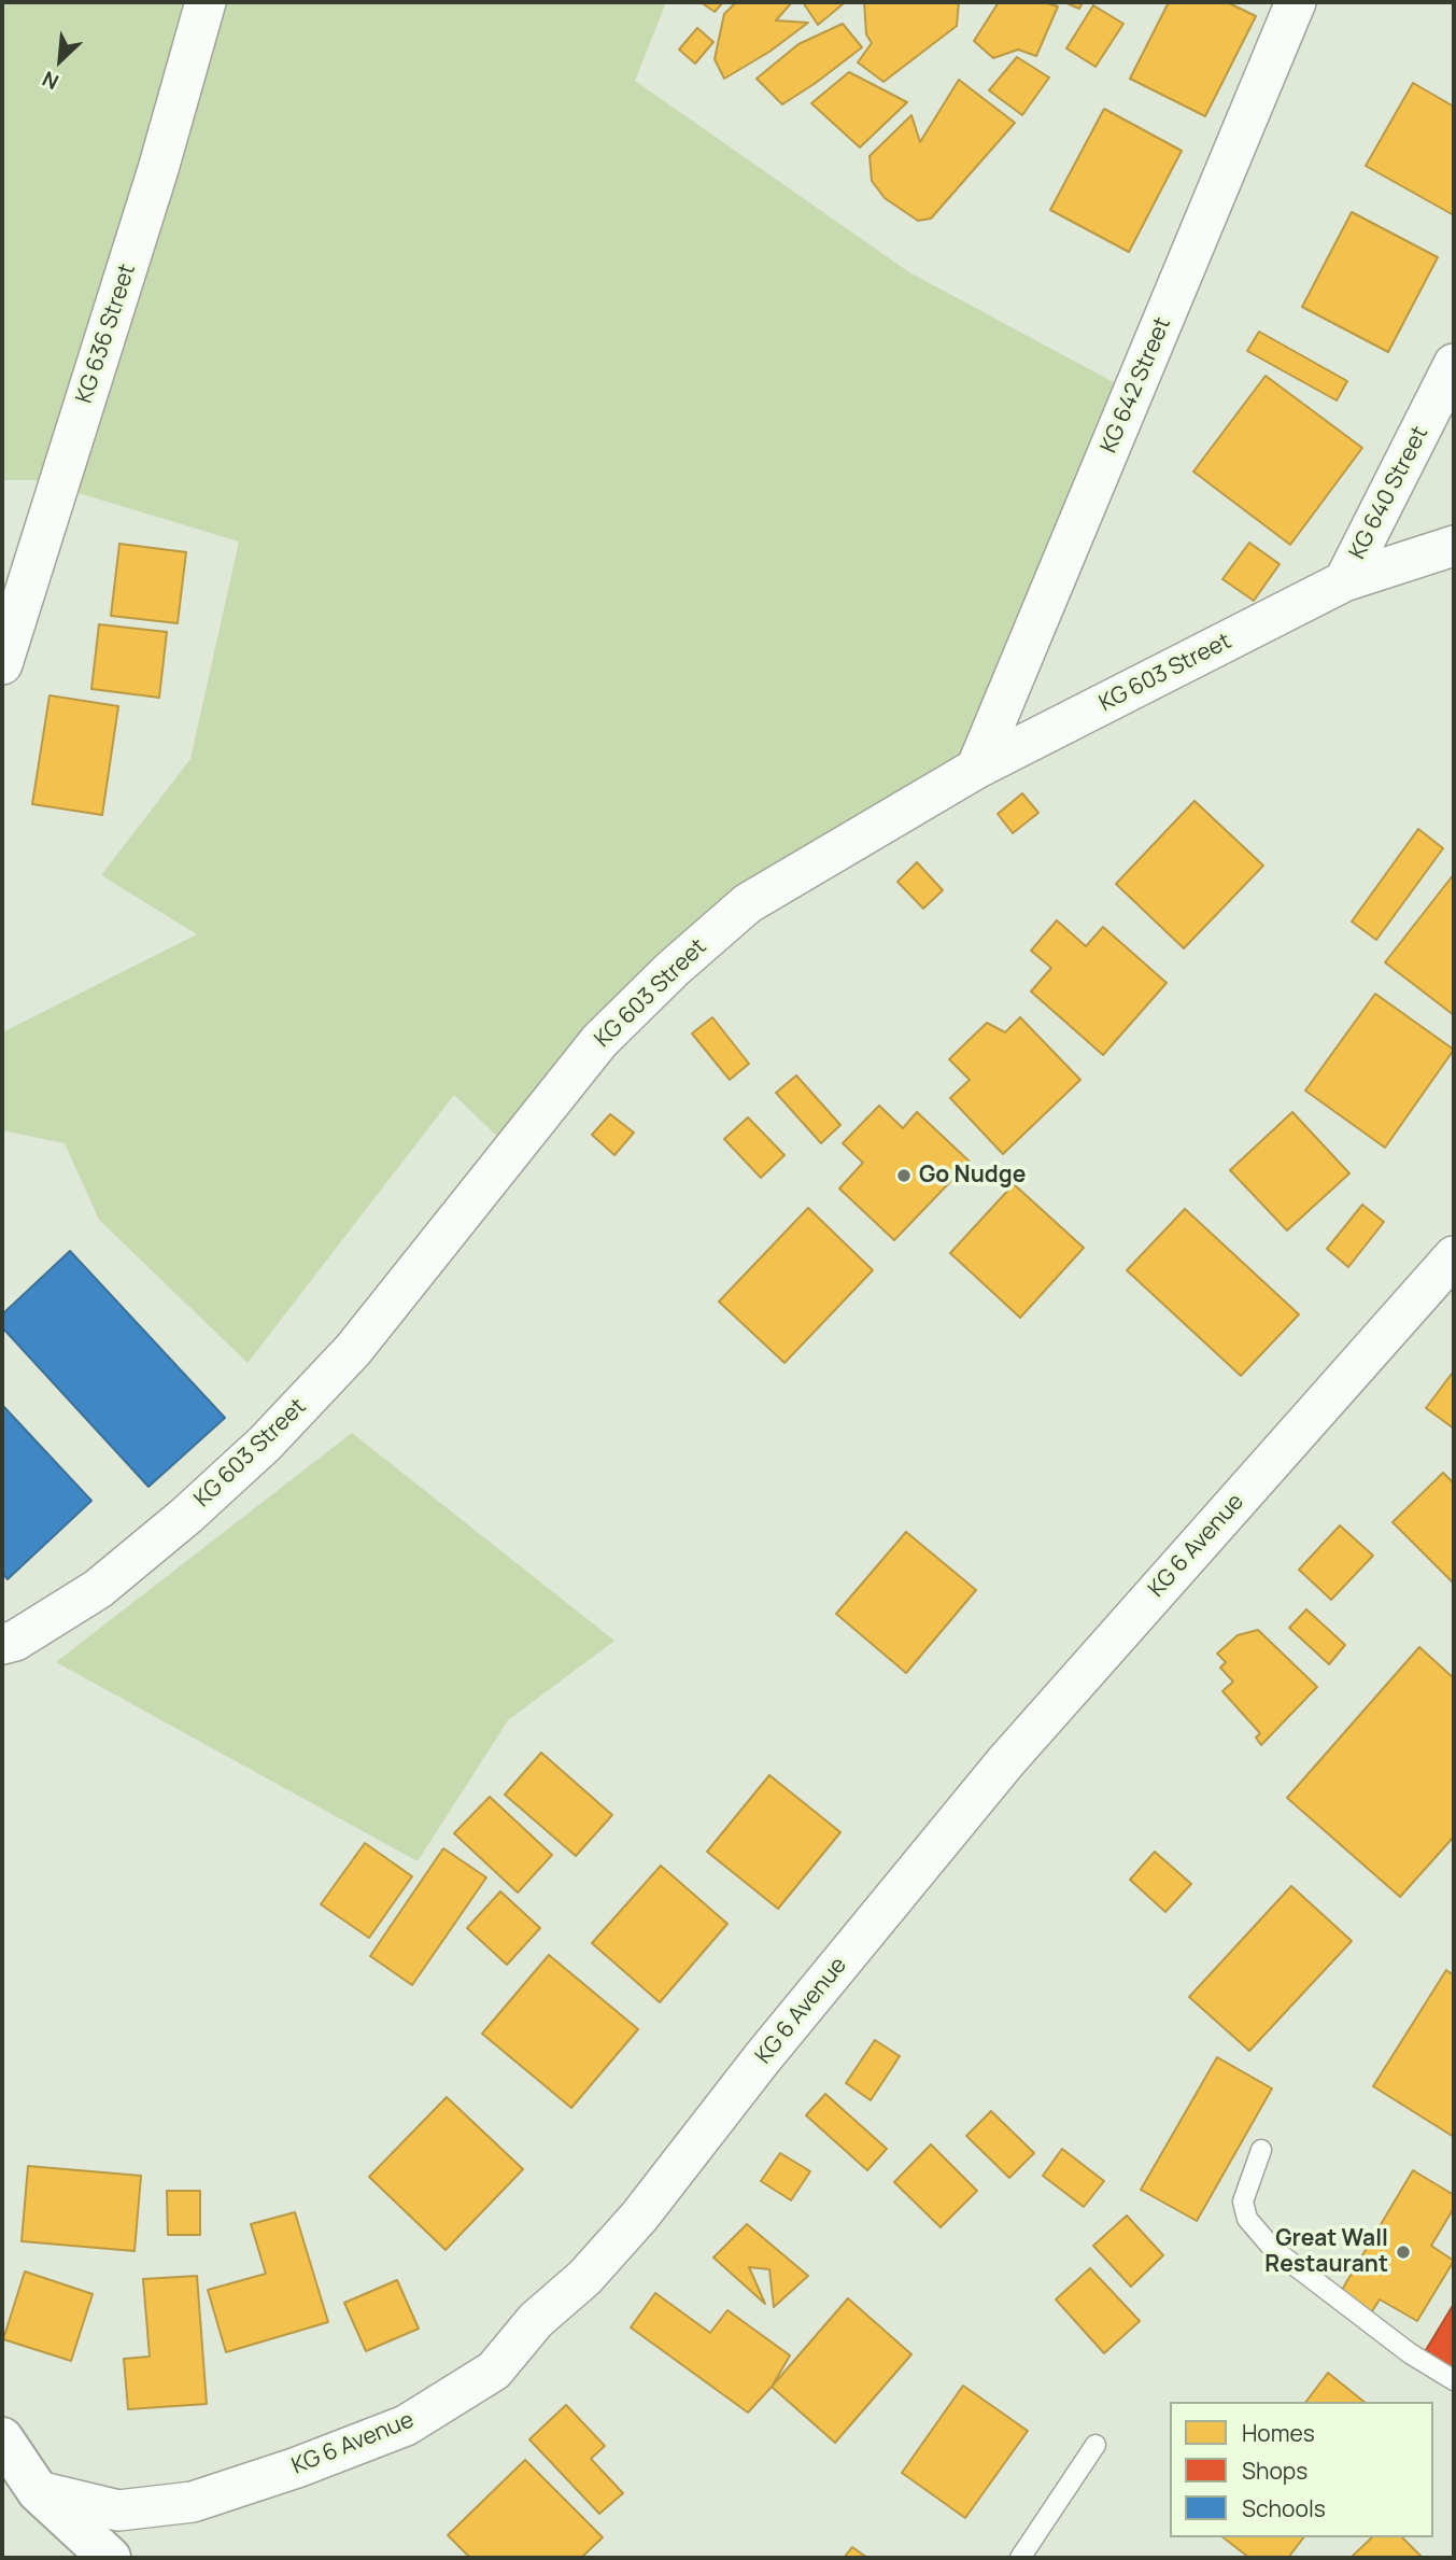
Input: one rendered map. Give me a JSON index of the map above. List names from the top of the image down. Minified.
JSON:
{"streets":{"street":["KG 636 Street","KG 642 Street","KG 640 Street","KG 603 Street","KG 6 Avenue"]},"crossings":[["KG 642 Street","KG 603 Street"],["KG 640 Street","KG 603 Street"]],"places":["Go Nudge","Great Wall Restaurant"],"legend":["Homes","Shops","Schools"],"north":"bottom left"}
